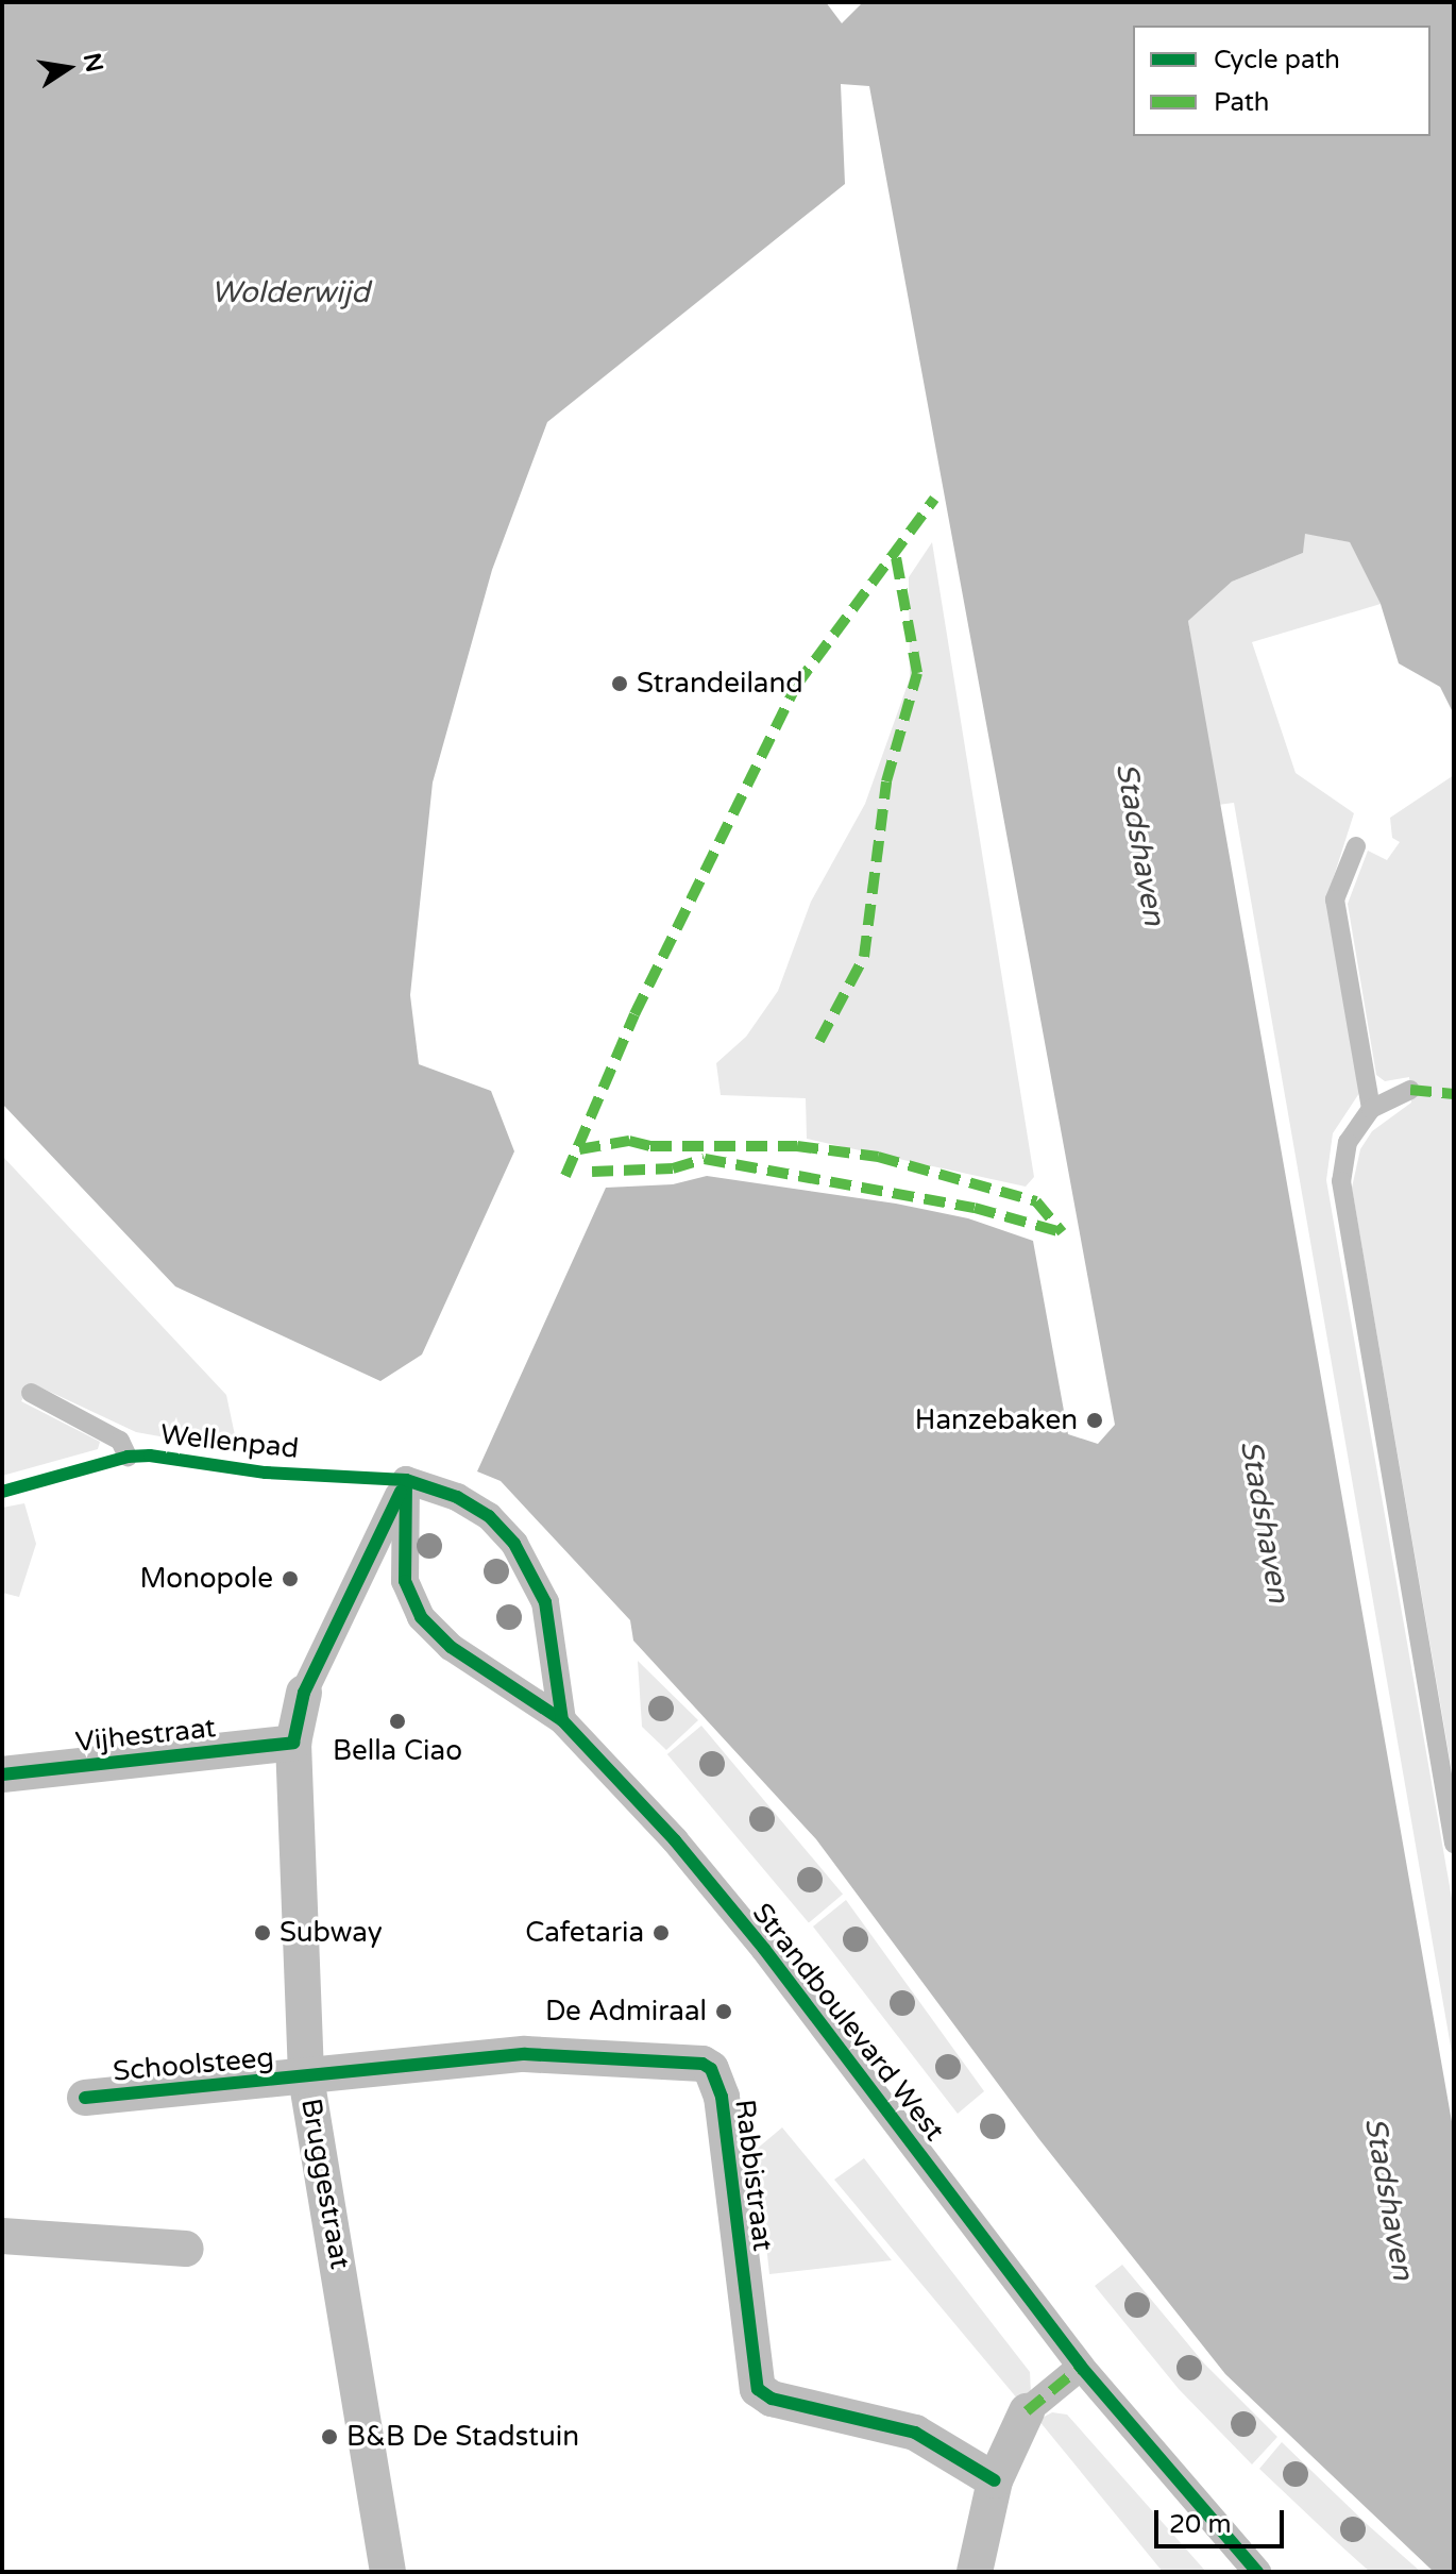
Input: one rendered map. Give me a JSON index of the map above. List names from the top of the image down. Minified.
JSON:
{"streets":{"street":["Vijhestraat","Strandboulevard West","Schoolsteeg","Rabbistraat","Bruggestraat"],"cycle path":["Wellenpad"]},"crossings":[["Vijhestraat","Bruggestraat"],["Schoolsteeg","Rabbistraat"],["Schoolsteeg","Bruggestraat"],["Rabbistraat","Bruggestraat"]],"water":["Wolderwijd","Stadshaven"],"places":["Strandeiland","Hanzebaken","Monopole","Bella Ciao","Subway","Cafetaria","De Admiraal","B&B De Stadstuin"],"legend":["Cycle path","Path"],"scale_bar":"20 m","north":"right"}
